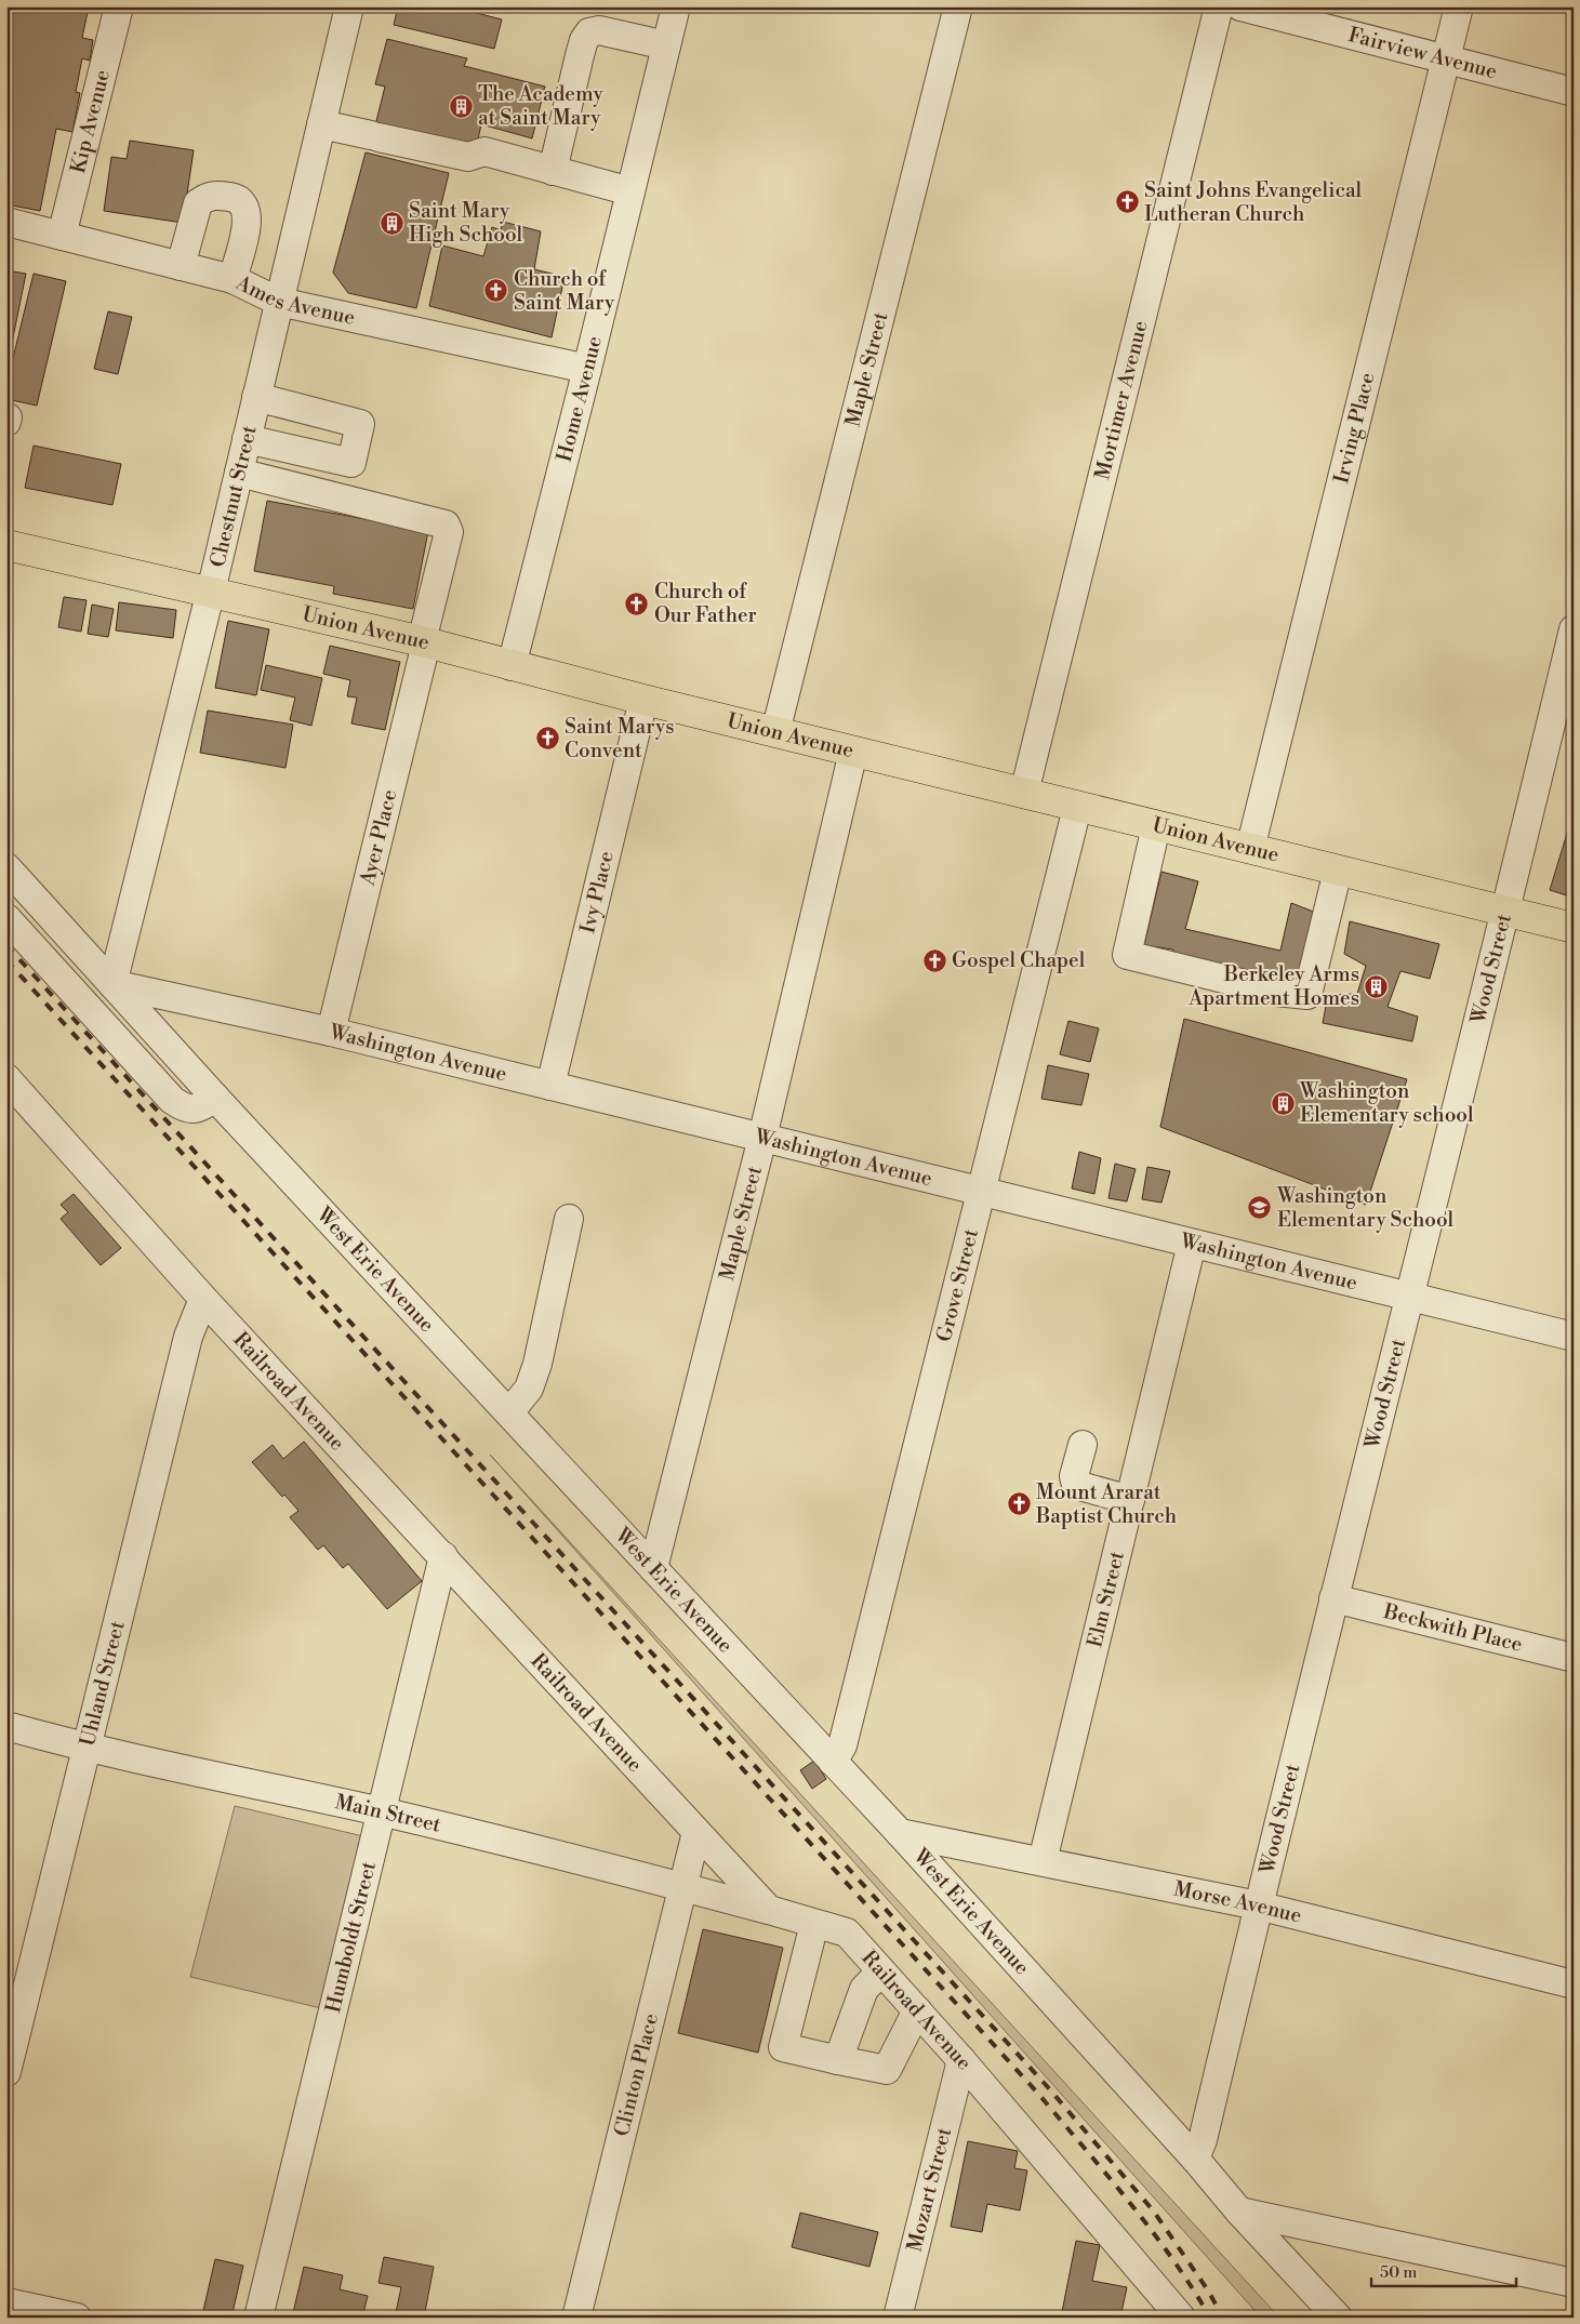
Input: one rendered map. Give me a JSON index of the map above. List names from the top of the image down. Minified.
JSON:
{"streets":{"main road":["Union Avenue"],"street":["Fairview Avenue","Kip Avenue","Ames Avenue","Maple Street","Home Avenue","Mortimer Avenue","Irving Place","Chestnut Street","Ayer Place","Ivy Place","Wood Street","Washington Avenue","West Erie Avenue","Grove Street","Railroad Avenue","Elm Street","Beckwith Place","Uhland Street","Main Street","Morse Avenue","Humboldt Street","Clinton Place","Mozart Street"]},"crossings":[["Fairview Avenue","Irving Place"],["Kip Avenue","Ames Avenue"],["Ames Avenue","Home Avenue"],["Ames Avenue","Chestnut Street"],["Maple Street","Union Avenue"],["Maple Street","Washington Avenue"],["Maple Street","West Erie Avenue"],["Home Avenue","Union Avenue"],["Mortimer Avenue","Union Avenue"],["Irving Place","Union Avenue"],["Chestnut Street","Union Avenue"],["Chestnut Street","Ayer Place"],["Chestnut Street","Washington Avenue"],["Chestnut Street","West Erie Avenue"],["Union Avenue","Ayer Place"],["Union Avenue","Ivy Place"],["Union Avenue","Wood Street"],["Union Avenue","Grove Street"],["Ayer Place","Washington Avenue"],["Ivy Place","Washington Avenue"],["Wood Street","Washington Avenue"],["Wood Street","West Erie Avenue"],["Wood Street","Beckwith Place"],["Wood Street","Morse Avenue"],["Washington Avenue","West Erie Avenue"],["Washington Avenue","Grove Street"],["Washington Avenue","Elm Street"],["West Erie Avenue","Grove Street"],["West Erie Avenue","Morse Avenue"],["Railroad Avenue","Uhland Street"],["Railroad Avenue","Main Street"],["Railroad Avenue","Humboldt Street"],["Railroad Avenue","Clinton Place"],["Railroad Avenue","Mozart Street"],["Elm Street","Morse Avenue"],["Uhland Street","Main Street"],["Main Street","Humboldt Street"],["Main Street","Clinton Place"]],"places":{"building":["The Academy at Saint Mary","Saint Mary High School","Berkeley Arms Apartment Homes","Washington Elementary school"],"church":["Saint Johns Evangelical Lutheran Church","Church of Saint Mary","Church of Our Father","Saint Marys Convent","Gospel Chapel","Mount Ararat Baptist Church"],"school or university":["Washington Elementary School"]},"scale_bar":"50 m"}
